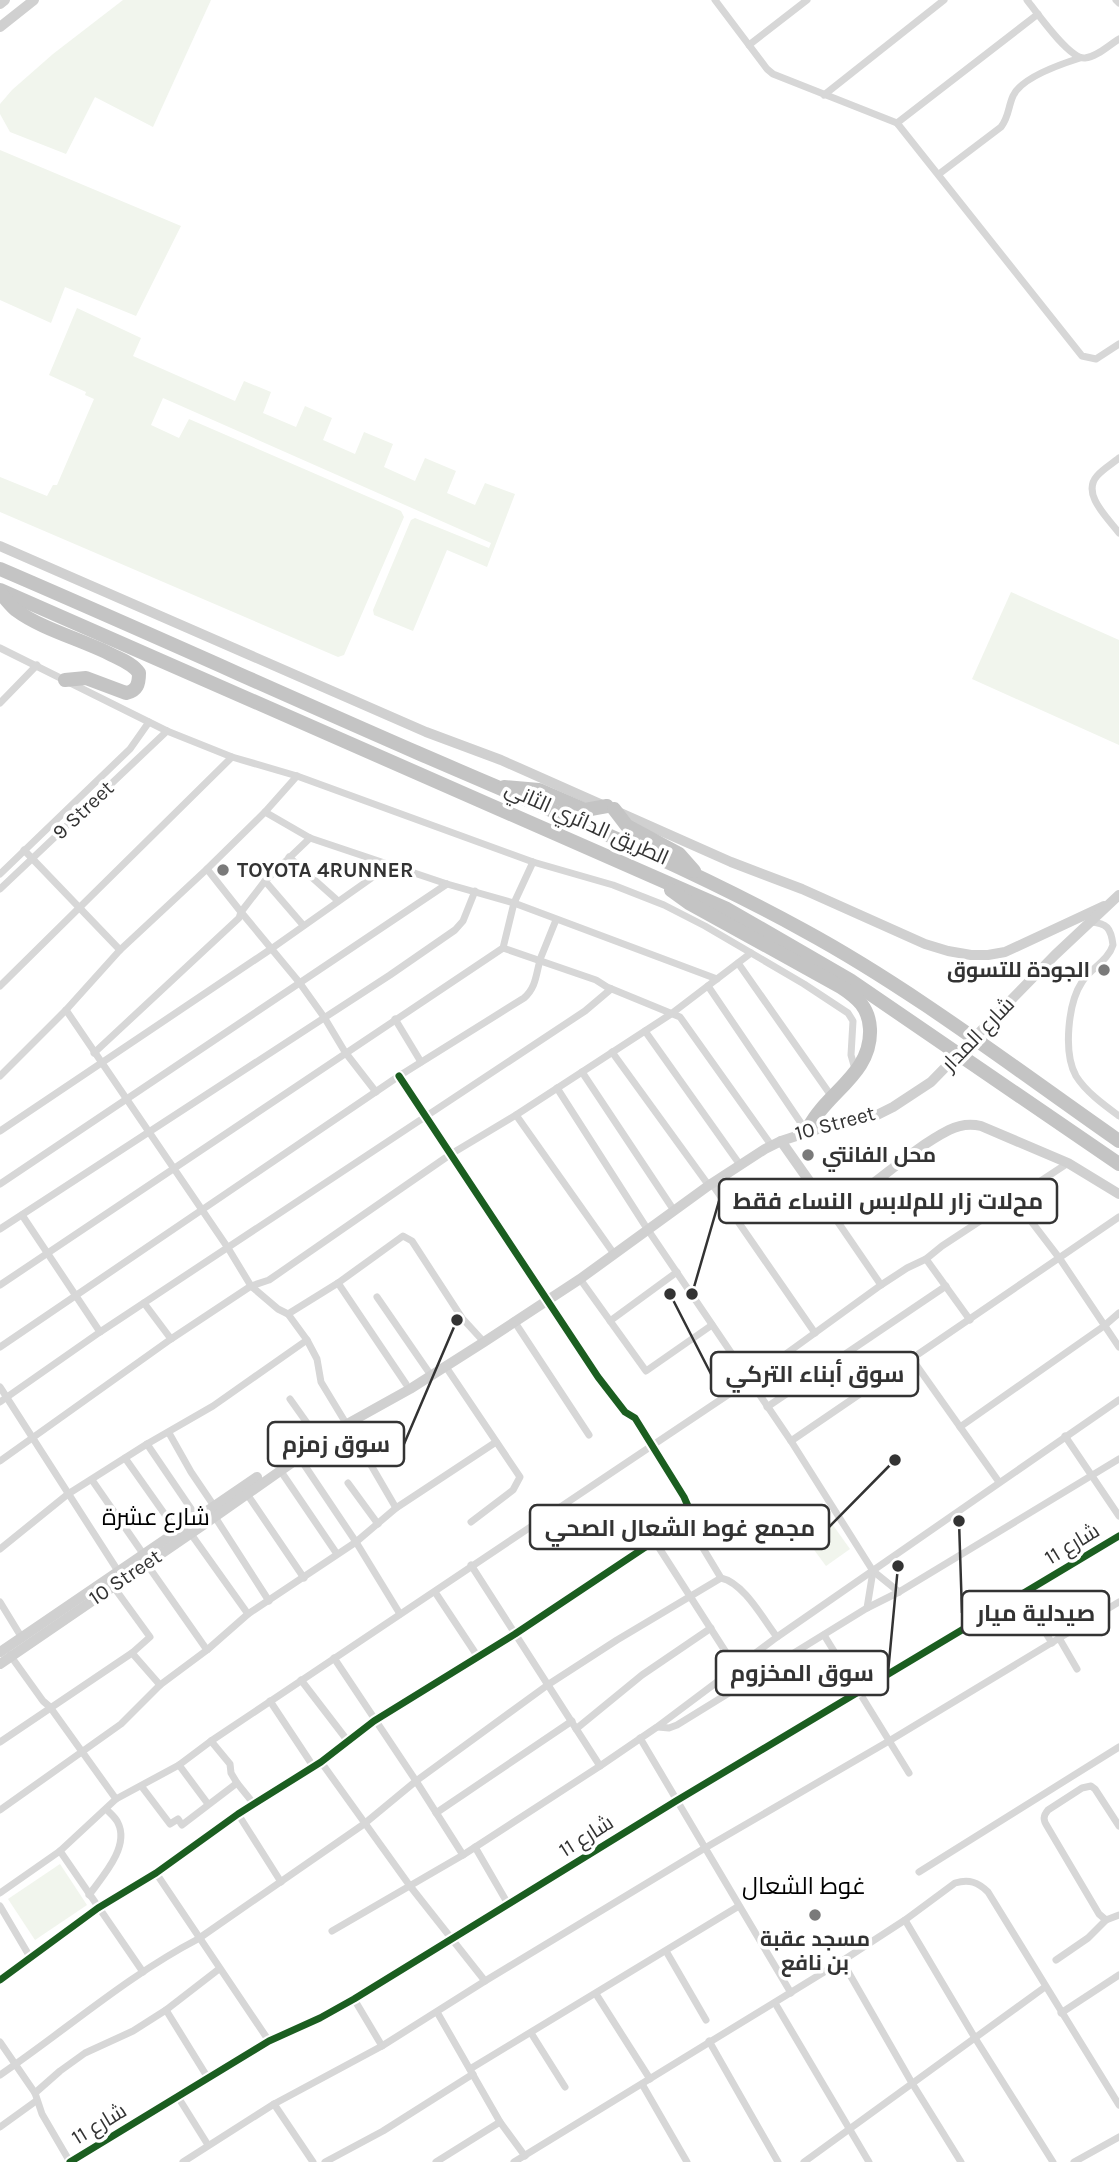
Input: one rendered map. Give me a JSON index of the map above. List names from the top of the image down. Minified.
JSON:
{"streets":{"highway":["الطريق الدائري الثاني"],"main road":["شارع المدار","10 Street"],"street":["9 Street","شارع 11"]},"crossings":[["شارع المدار","10 Street"]],"districts":["شارع عشرة","غوط الشعال"],"places":["TOYOTA 4RUNNER","الجودة للتسوق","محل الفانتي","سوق أبناء التركي","محﻻت زار للمﻻبس النساء فقط","سوق زمزم","مجمع غوط الشعال الصحي","صيدلية ميار","سوق المخزوم","مسجد عقبة بن نافع"]}
